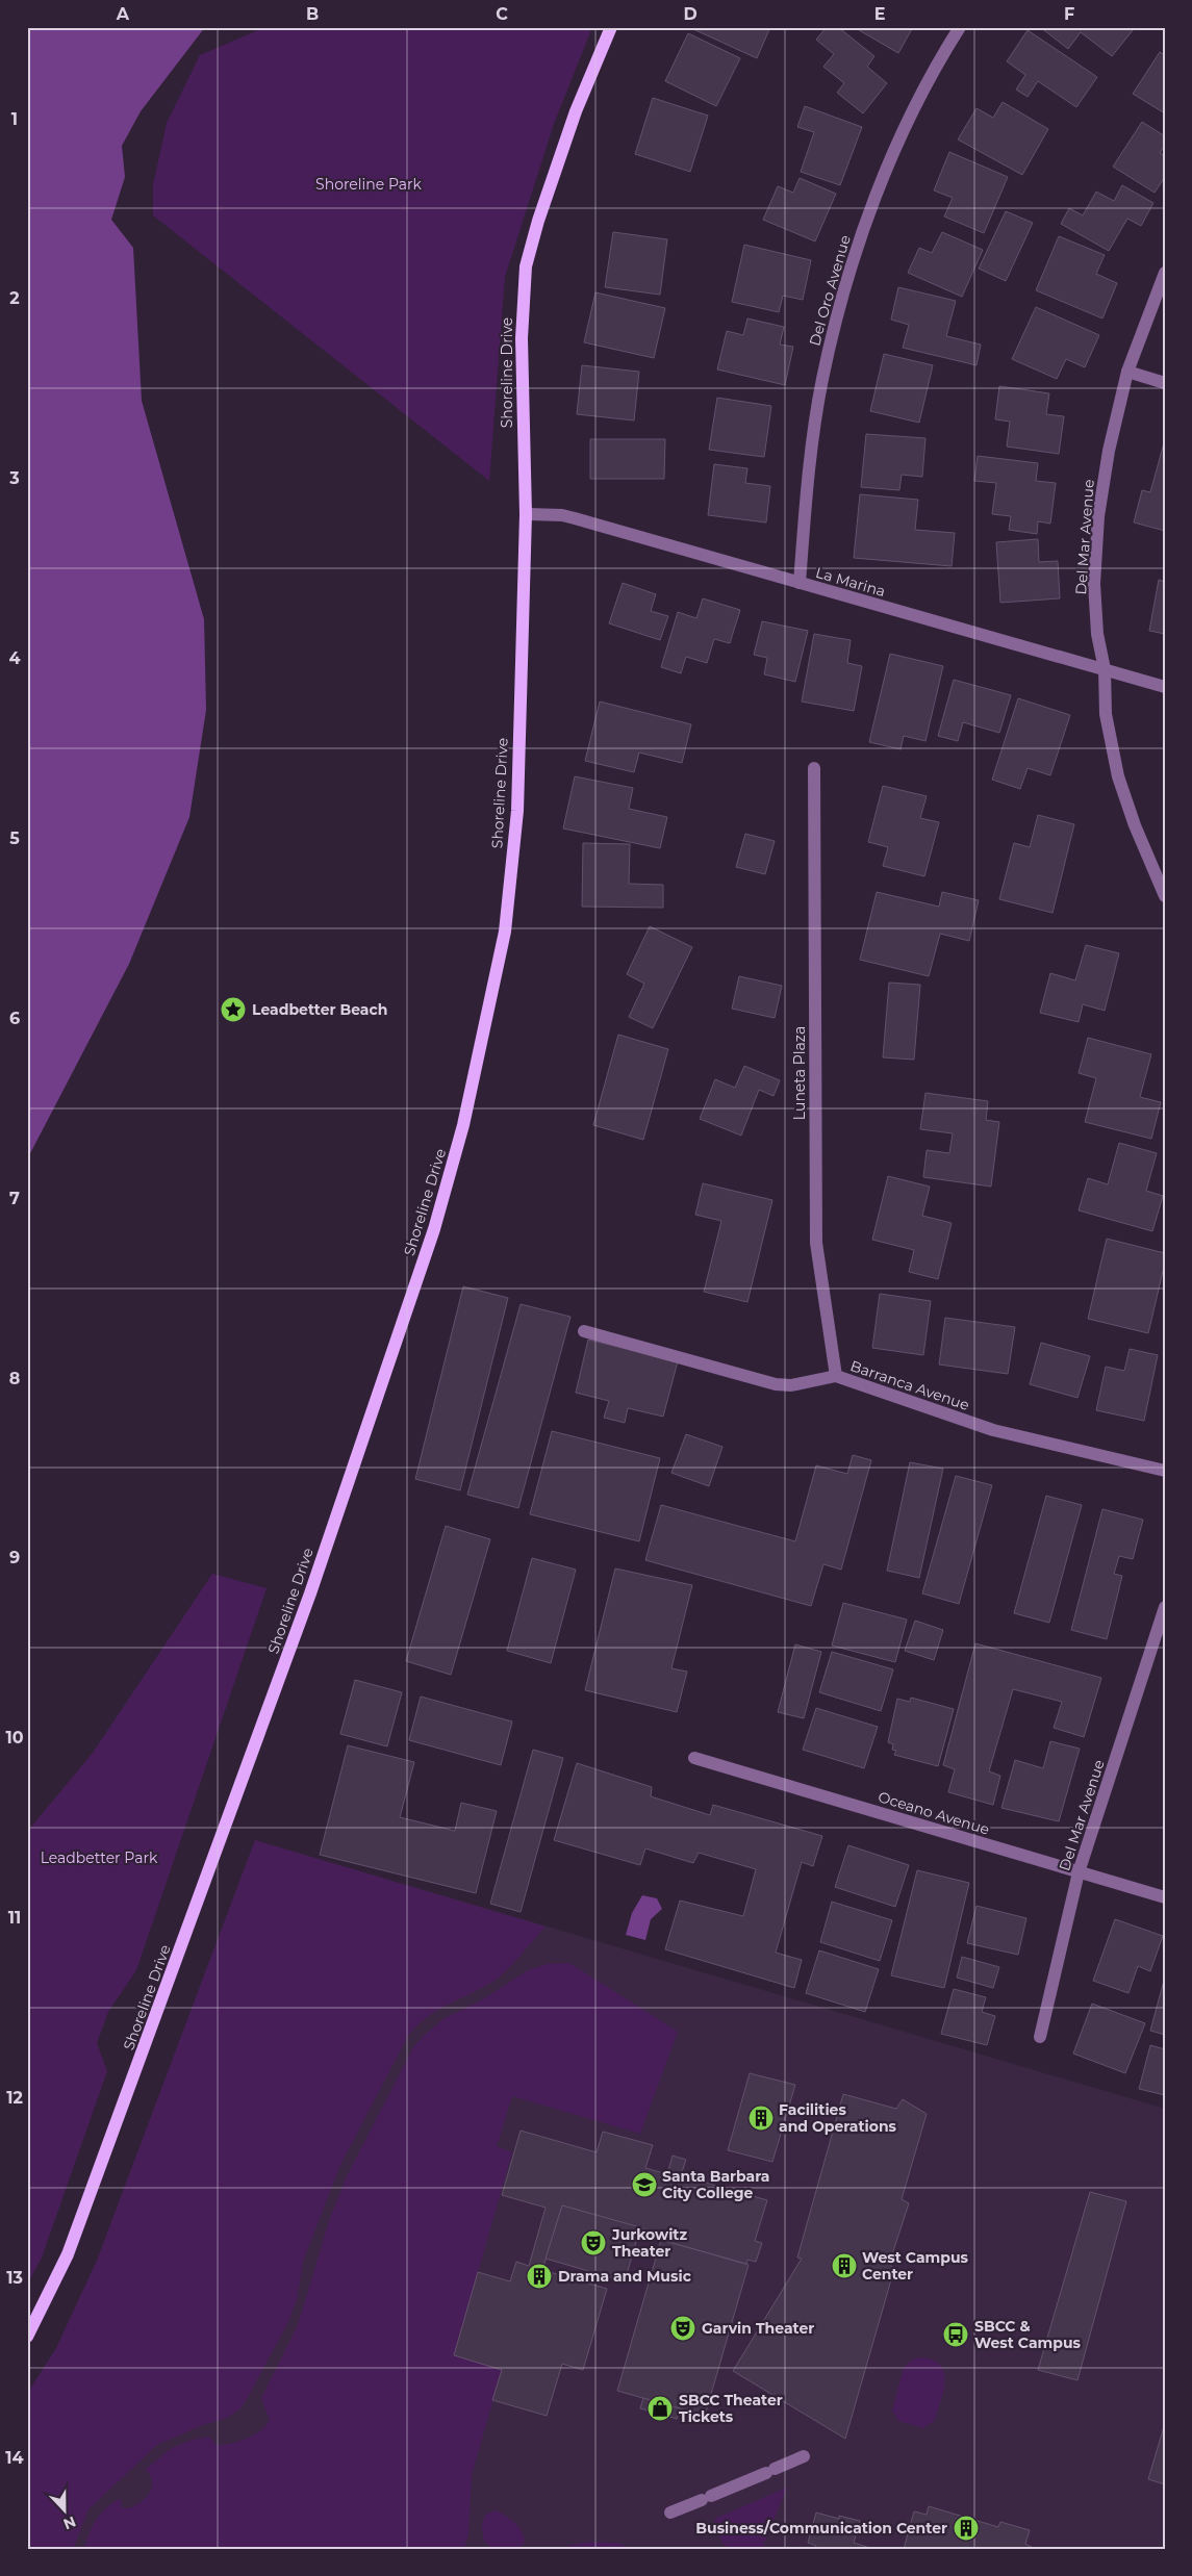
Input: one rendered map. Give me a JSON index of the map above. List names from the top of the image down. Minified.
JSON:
{"streets":{"main road":["Shoreline Drive"],"street":["Del Oro Avenue","Del Mar Avenue","La Marina","Luneta Plaza","Barranca Avenue","Oceano Avenue"]},"crossings":[["Del Oro Avenue","La Marina"],["Shoreline Drive","La Marina"],["Del Mar Avenue","La Marina"],["Del Mar Avenue","Oceano Avenue"],["Luneta Plaza","Barranca Avenue"]],"parks":["Shoreline Park","Leadbetter Park"],"places":{"place":["Leadbetter Beach"],"building":["Facilities and Operations","West Campus Center","Drama and Music","Business/Communication Center"],"school or university":["Santa Barbara City College"],"theatre":["Jurkowitz Theater","Garvin Theater"],"bus stop":["SBCC & West Campus"],"shop":["SBCC Theater Tickets"]},"north":"bottom","grid":{"columns":["A","B","C","D","E","F"],"rows":["1","2","3","4","5","6","7","8","9","10","11","12","13","14"]}}
